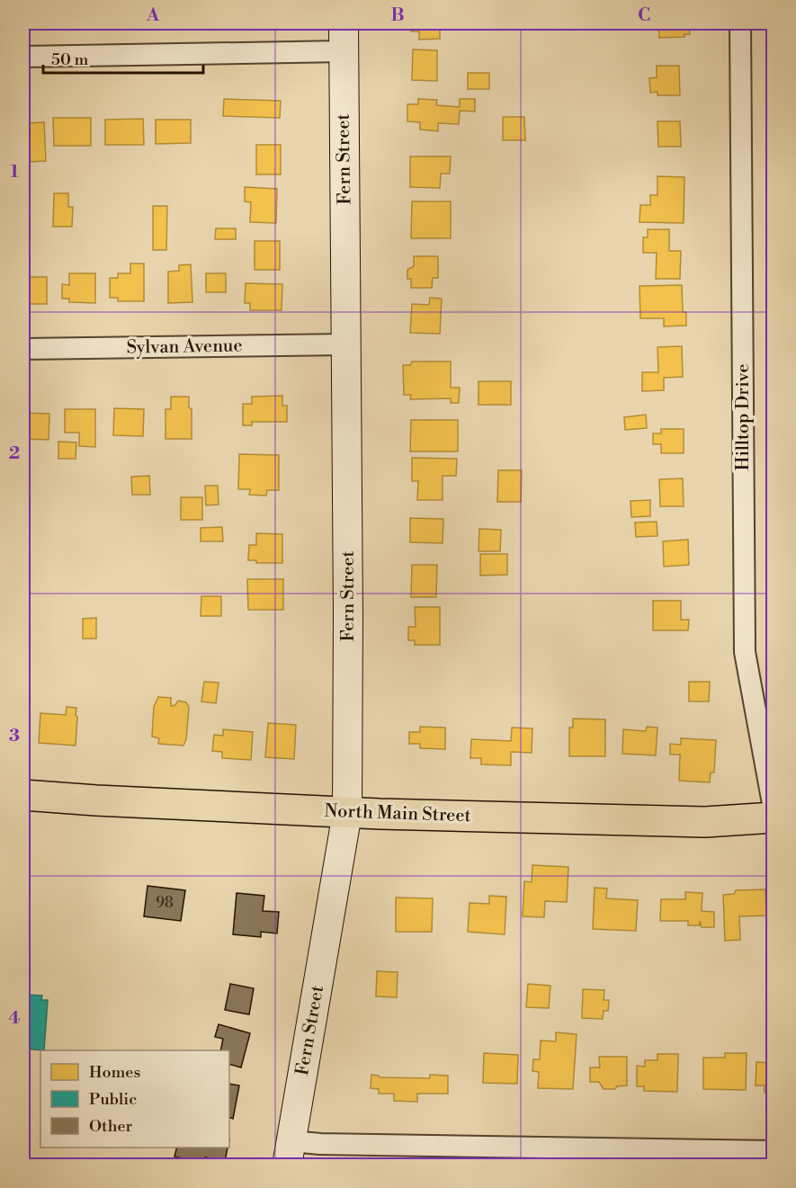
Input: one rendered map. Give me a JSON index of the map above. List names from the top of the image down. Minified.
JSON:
{"streets":{"main road":["North Main Street"],"street":["Fern Street","Sylvan Avenue","Hilltop Drive"]},"crossings":[["Fern Street","Sylvan Avenue"],["Fern Street","North Main Street"]],"house_numbers":["98"],"legend":["Homes","Public","Other"],"scale_bar":"50 m","grid":{"columns":["A","B","C"],"rows":["1","2","3","4"]}}
